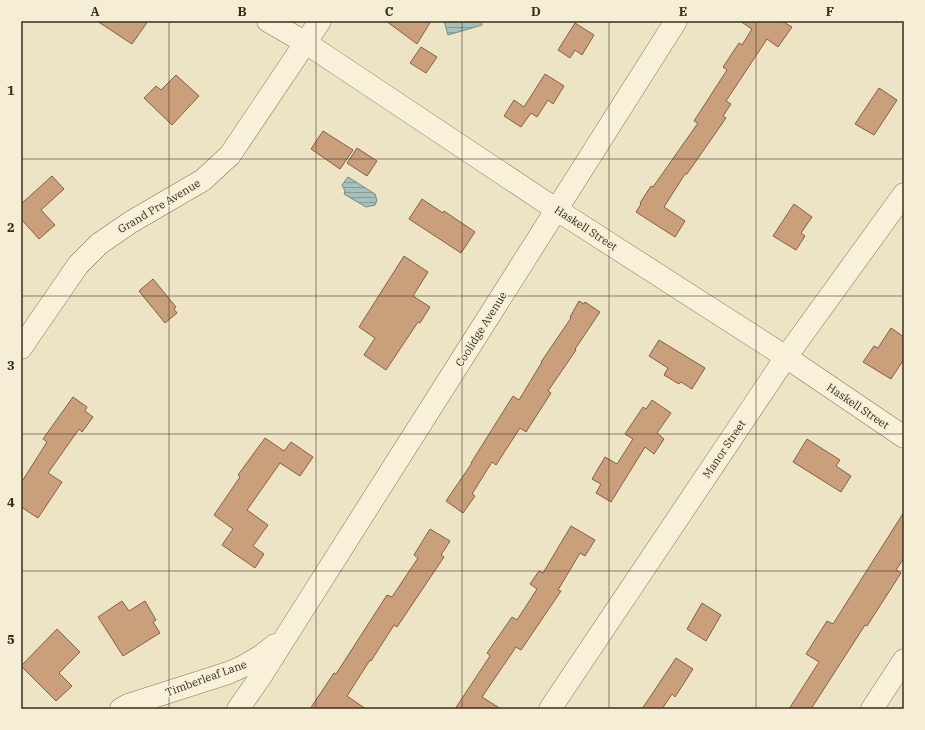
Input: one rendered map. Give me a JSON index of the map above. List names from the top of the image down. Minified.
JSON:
{"streets":{"street":["Grand Pre Avenue","Haskell Street","Coolidge Avenue","Manor Street","Timberleaf Lane"]},"crossings":[["Grand Pre Avenue","Haskell Street"],["Haskell Street","Coolidge Avenue"],["Haskell Street","Manor Street"],["Coolidge Avenue","Timberleaf Lane"]],"grid":{"columns":["A","B","C","D","E","F"],"rows":["1","2","3","4","5"]}}
